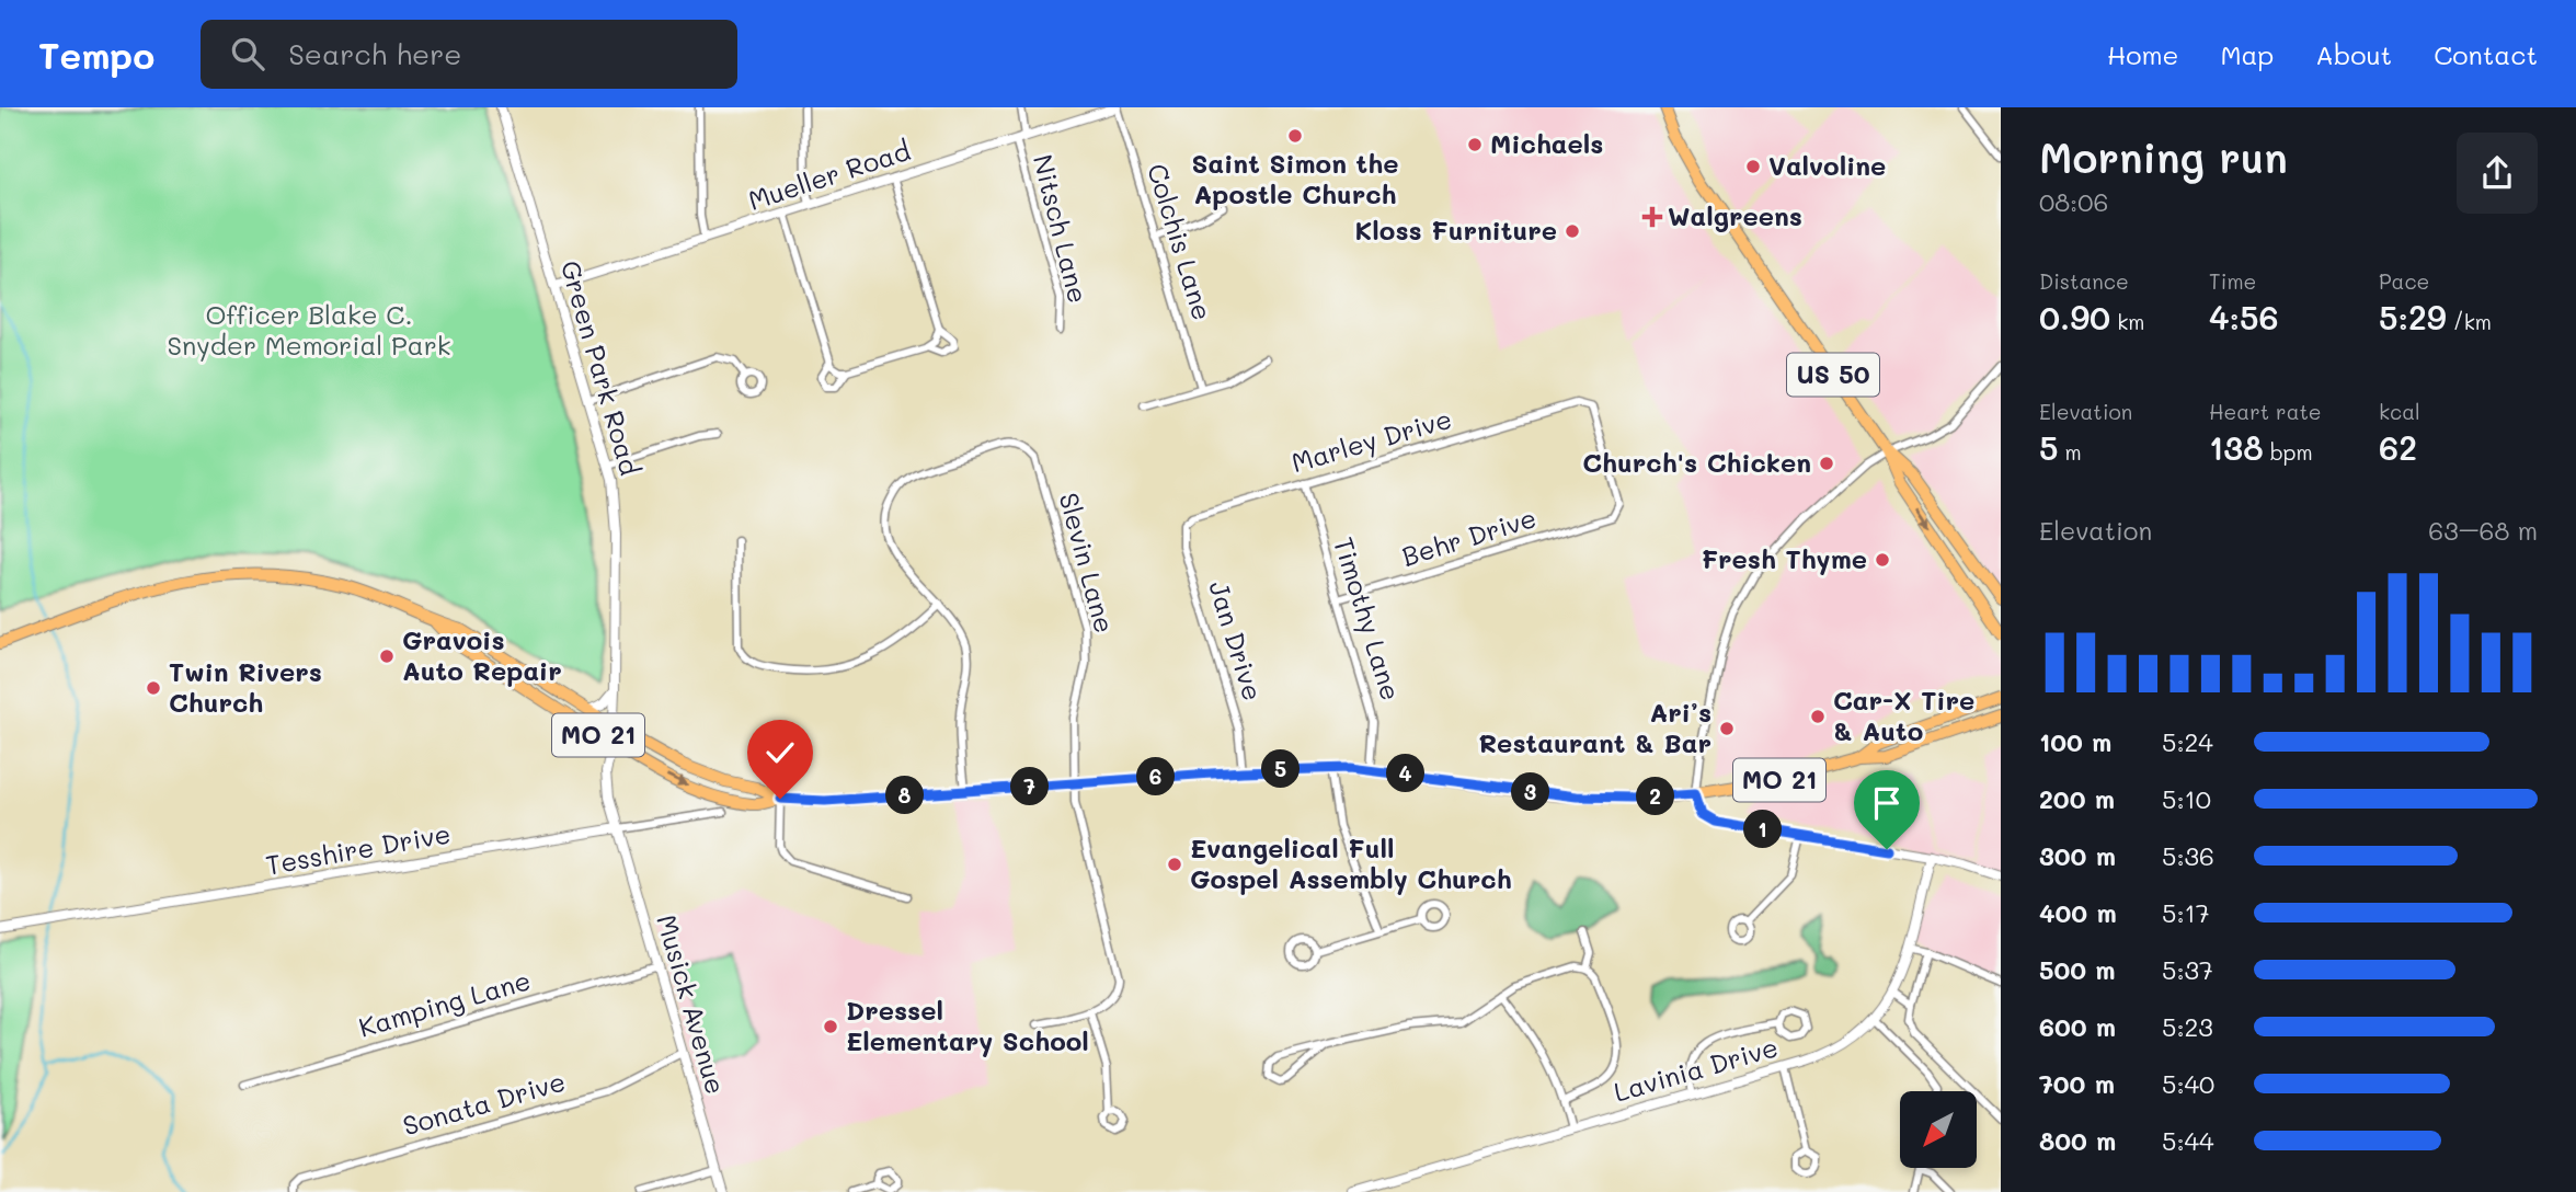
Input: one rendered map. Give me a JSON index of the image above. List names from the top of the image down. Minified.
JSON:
{"streets":{"main road":["US 50","MO 21"],"street":["Mueller Road","Nitsch Lane","Colchis Lane","Green Park Road","Marley Drive","Behr Drive","Slevin Lane","Timothy Lane","Jan Drive","Tesshire Drive","Kamping Lane","Musick Avenue","Lavinia Drive","Sonata Drive"]},"crossings":[["Mueller Road","Nitsch Lane"],["Mueller Road","Colchis Lane"],["Mueller Road","Green Park Road"],["Green Park Road","MO 21"],["Green Park Road","Tesshire Drive"],["Green Park Road","Musick Avenue"],["Marley Drive","Behr Drive"],["Marley Drive","Timothy Lane"],["Marley Drive","Jan Drive"],["Behr Drive","Timothy Lane"],["Slevin Lane","MO 21"],["Timothy Lane","MO 21"],["Jan Drive","MO 21"],["Tesshire Drive","Musick Avenue"],["Kamping Lane","Musick Avenue"],["Musick Avenue","Sonata Drive"]],"parks":["Officer Blake C. Snyder Memorial Park"],"places":{"other":["Saint Simon the Apostle Church","Michaels","Valvoline","Kloss Furniture","Church's Chicken","Fresh Thyme","Gravois Auto Repair","Twin Rivers Church","Car-X Tire & Auto","Ari’s Restaurant & Bar","Evangelical Full Gospel Assembly Church","Dressel Elementary School"],"health":["Walgreens"]},"north":"bottom left","page":{"header":"Tempo","search":"Search here","nav":["Home","Map","About","Contact"],"heading":["Morning run","08:06"],"stats":[["Distance","0.90 km"],["Time","4:56"],["Pace","5:29 /km"],["Elevation","5 m"],["Heart rate","138 bpm"],["kcal","62"]],"chart":["Elevation","63–68 m"],"list":[{"name":"100 m","note":"5:24"},{"name":"200 m","note":"5:10"},{"name":"300 m","note":"5:36"},{"name":"400 m","note":"5:17"},{"name":"500 m","note":"5:37"},{"name":"600 m","note":"5:23"},{"name":"700 m","note":"5:40"},{"name":"800 m","note":"5:44"}],"pins":["5","4","6","7","3","8","2","1"]}}
